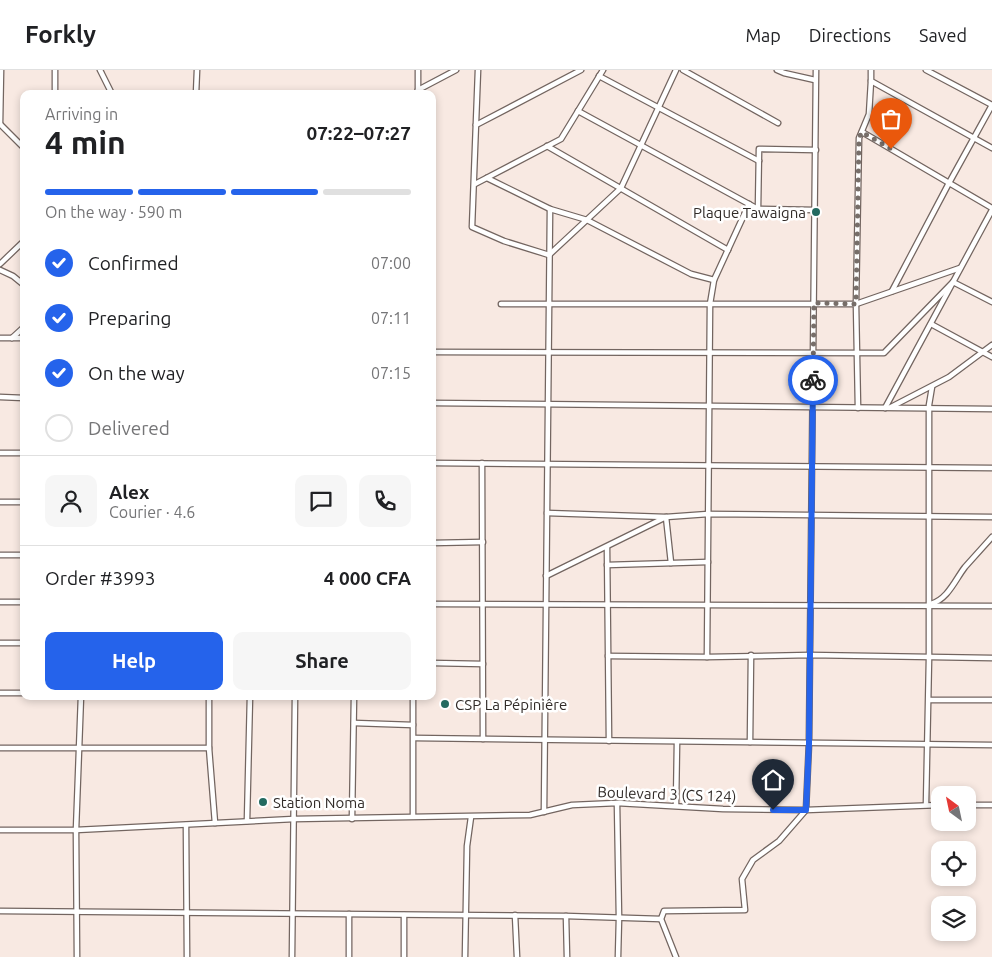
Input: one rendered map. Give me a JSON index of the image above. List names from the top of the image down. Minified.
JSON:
{"streets":{"street":["Boulevard 3 (CS 124)"]},"places":["Plaque Tawaigna","CSP La Pépiniêre","Station Noma"],"north":"top left","page":{"header":"Forkly","nav":["Map","Directions","Saved"],"heading":["4 min","Arriving in","07:22–07:27"],"panel":["Alex","Courier · 4.6","Order #3993","4 000 CFA"],"bar":"On the way · 590 m","list":[["Confirmed","07:00"],["Preparing","07:11"],["On the way","07:15"],"Delivered"],"buttons":["Help","Share"]}}
